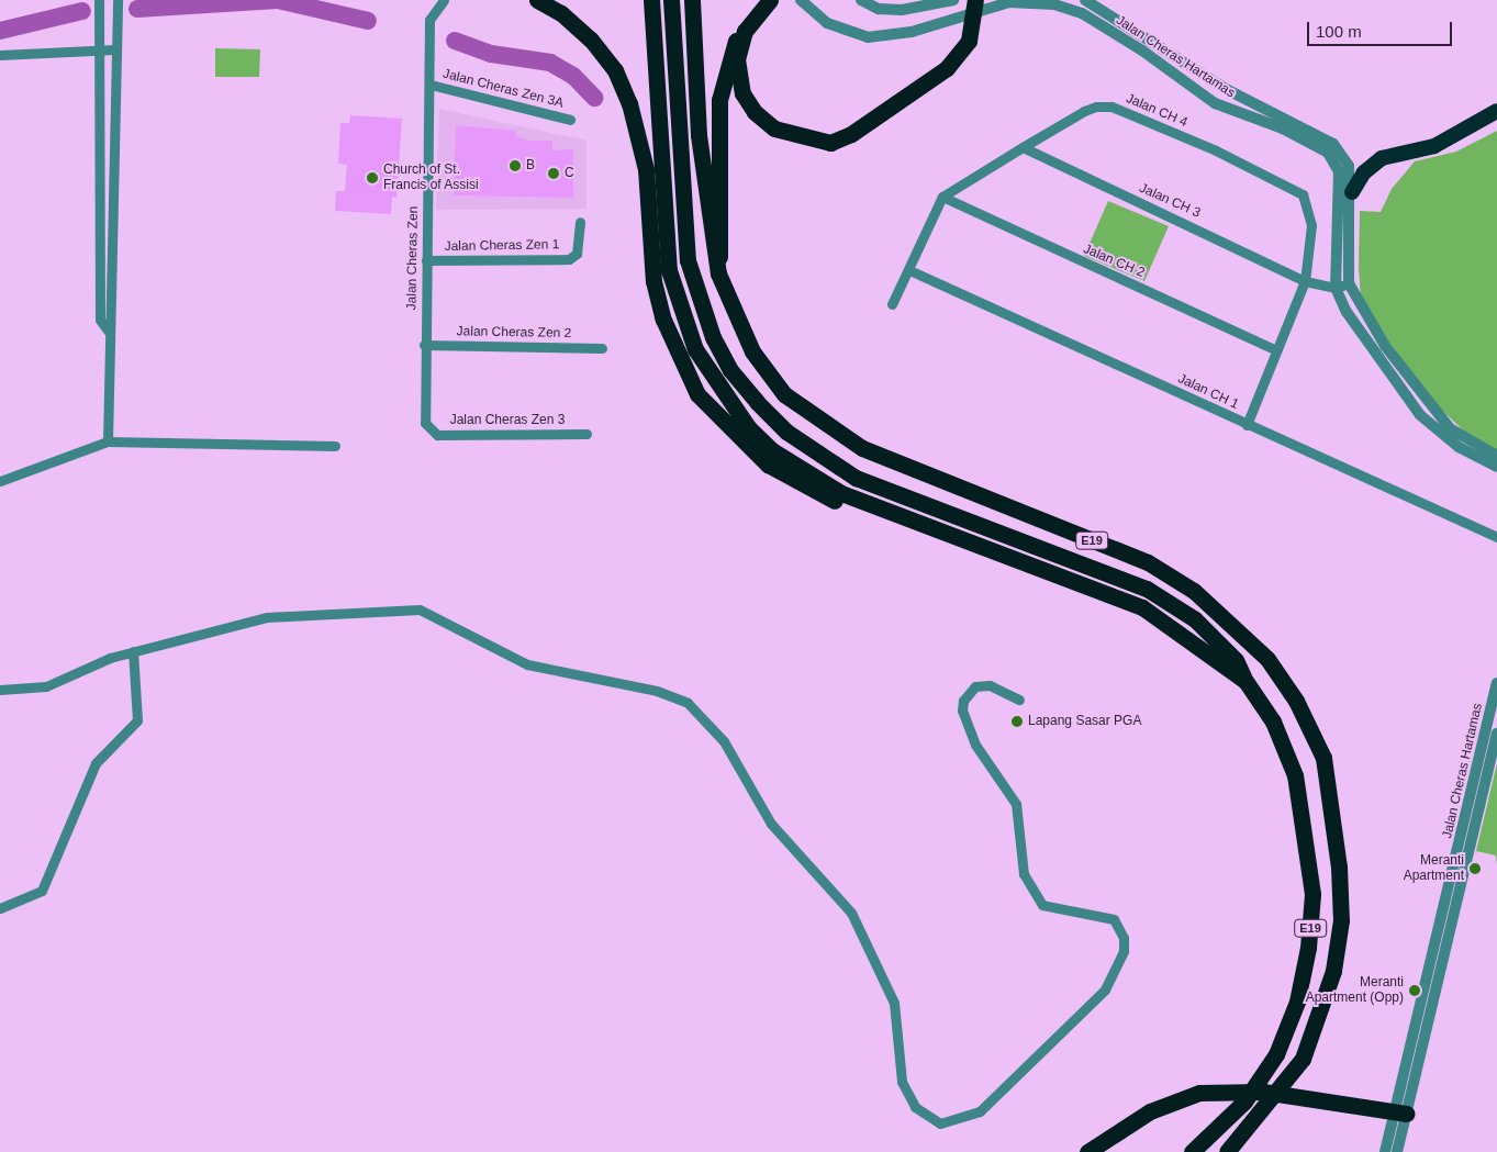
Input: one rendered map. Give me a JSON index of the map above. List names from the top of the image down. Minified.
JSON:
{"streets":{"highway":["E19"],"street":["Jalan Cheras Hartamas","Jalan Cheras Zen 3A","Jalan CH 4","Jalan CH 3","Jalan Cheras Zen 1","Jalan Cheras Zen","Jalan CH 2","Jalan Cheras Zen 2","Jalan CH 1","Jalan Cheras Zen 3"]},"crossings":[["Jalan Cheras Hartamas","Jalan CH 3"],["Jalan Cheras Zen 3A","Jalan Cheras Zen"],["Jalan CH 4","Jalan CH 3"],["Jalan CH 4","Jalan CH 2"],["Jalan CH 4","Jalan CH 1"],["Jalan Cheras Zen 1","Jalan Cheras Zen"],["Jalan Cheras Zen","Jalan Cheras Zen 2"],["Jalan Cheras Zen","Jalan Cheras Zen 3"]],"places":["B","C","Church of St. Francis of Assisi","Lapang Sasar PGA","Meranti Apartment","Meranti Apartment (Opp)"],"scale_bar":"100 m"}
